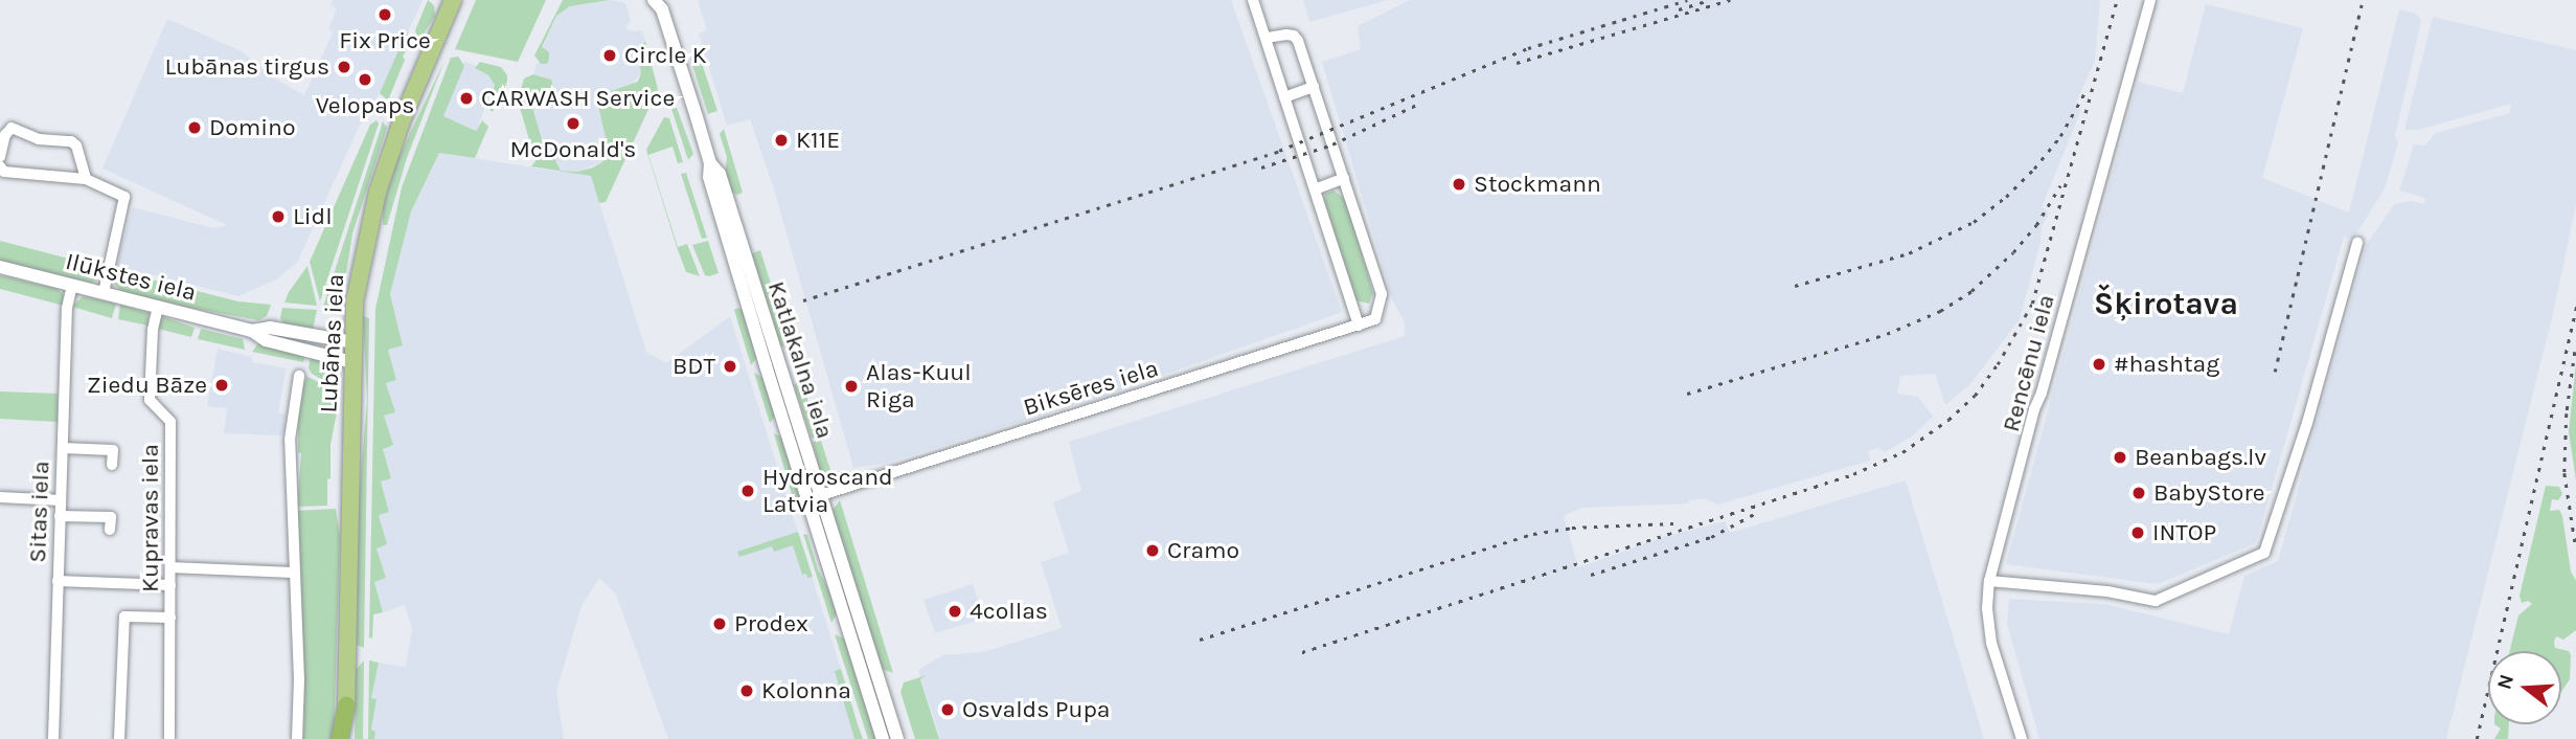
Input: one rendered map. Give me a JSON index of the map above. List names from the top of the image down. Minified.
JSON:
{"streets":{"highway":["Lubānas iela"],"street":["Ilūkstes iela","Katlakalna iela","Rencēnu iela","Biksēres iela","Sitas iela","Kupravas iela"]},"crossings":[["Ilūkstes iela","Lubānas iela"],["Ilūkstes iela","Sitas iela"],["Ilūkstes iela","Kupravas iela"],["Katlakalna iela","Biksēres iela"]],"districts":["Šķirotava"],"places":["Fix Price","Circle K","Lubānas tirgus","Velopaps","CARWASH Service","McDonald's","Domino","K11E","Stockmann","Lidl","#hashtag","BDT","Ziedu Bāze","Alas-Kuul Riga","Beanbags.lv","Hydroscand Latvia","BabyStore","INTOP","Cramo","4collas","Prodex","Kolonna","Osvalds Pupa"],"north":"left"}
